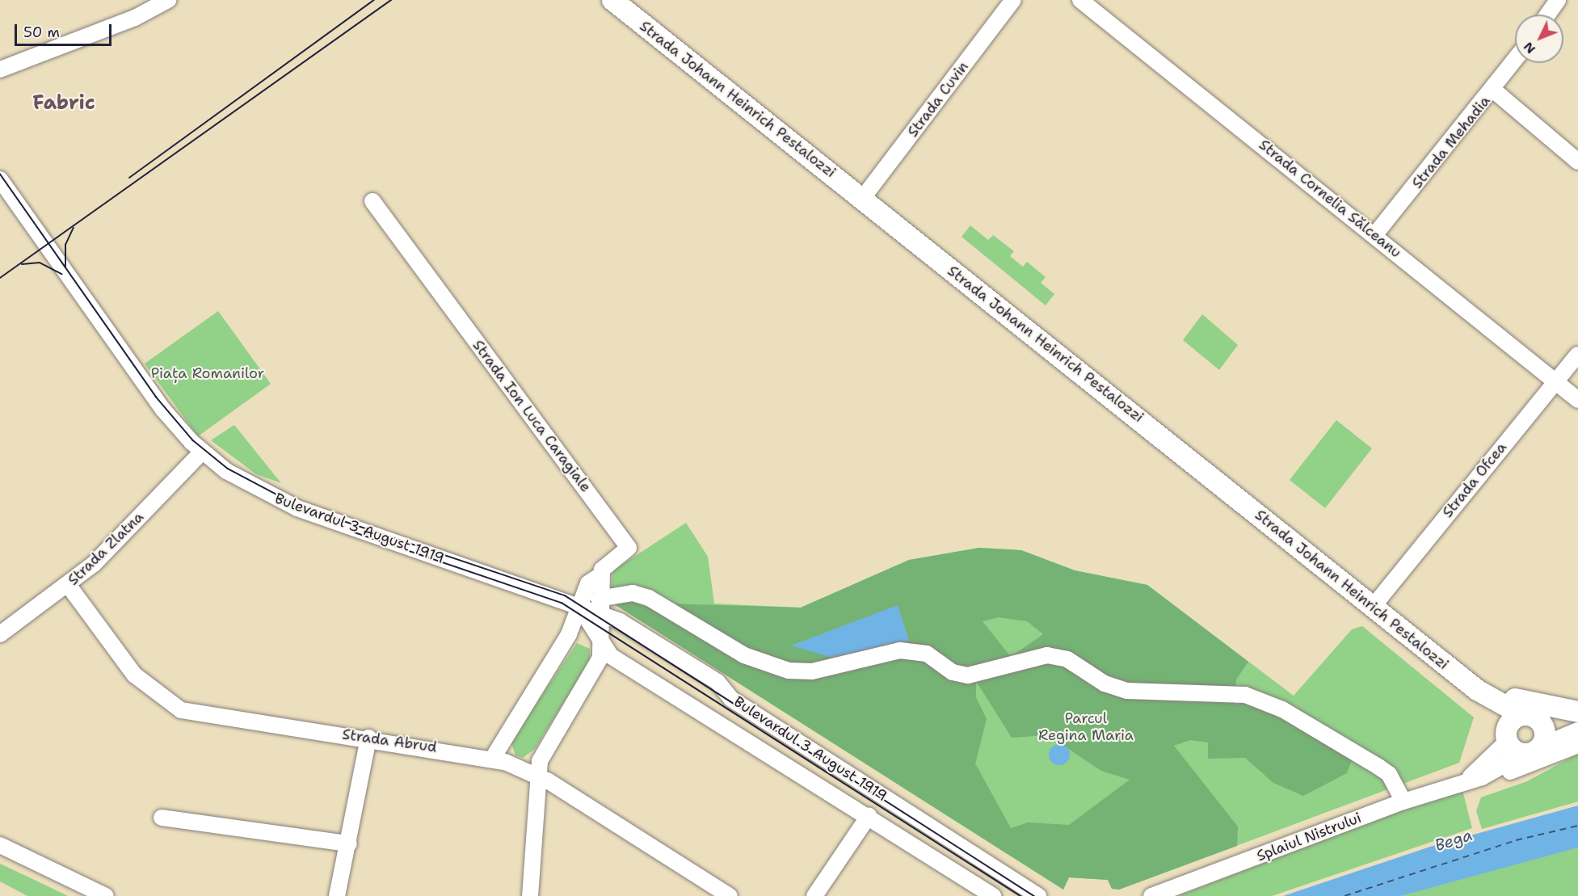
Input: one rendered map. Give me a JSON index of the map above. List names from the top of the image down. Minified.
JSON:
{"streets":{"main road":["Strada Johann Heinrich Pestalozzi"],"street":["Strada Cuvin","Strada Mehadia","Strada Cornelia Sălceanu","Strada Ion Luca Caragiale","Strada Ofcea","Bulevardul 3 August 1919","Strada Zlatna","Strada Abrud","Splaiul Nistrului"]},"crossings":[["Strada Johann Heinrich Pestalozzi","Strada Cuvin"],["Strada Johann Heinrich Pestalozzi","Strada Ofcea"],["Strada Johann Heinrich Pestalozzi","Splaiul Nistrului"],["Strada Mehadia","Strada Cornelia Sălceanu"],["Strada Cornelia Sălceanu","Strada Ofcea"],["Bulevardul 3 August 1919","Strada Zlatna"],["Strada Zlatna","Strada Abrud"]],"districts":["Fabric"],"water":["Bega"],"parks":["Piața Romanilor","Parcul Regina Maria"],"scale_bar":"50 m","north":"bottom left"}
